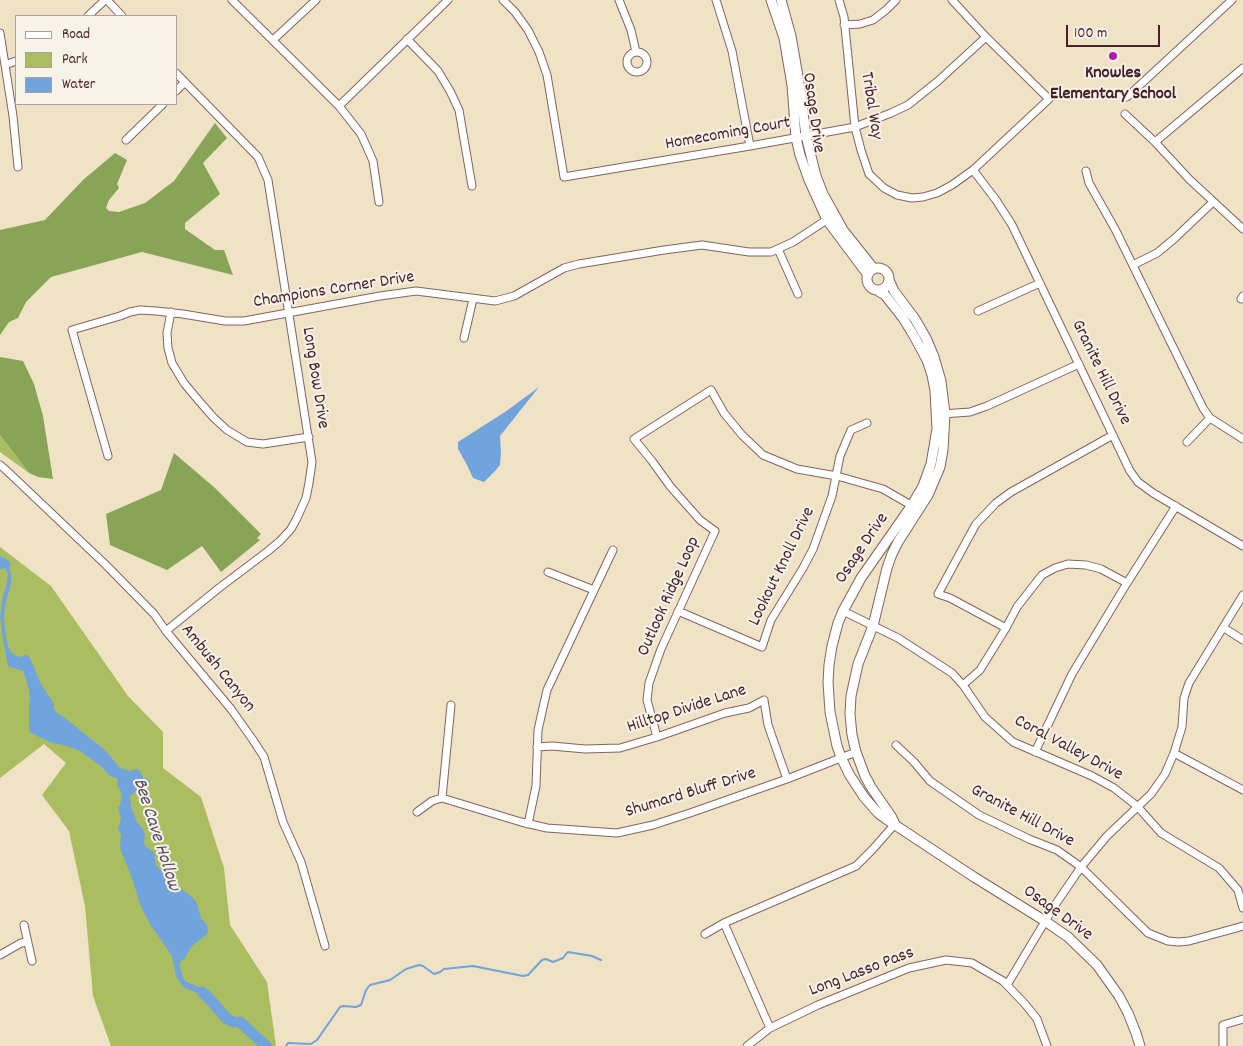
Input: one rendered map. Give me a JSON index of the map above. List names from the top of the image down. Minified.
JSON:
{"streets":{"street":["Tribal Way","Osage Drive","Homecoming Court","Champions Corner Drive","Granite Hill Drive","Long Bow Drive","Lookout Knoll Drive","Outlook Ridge Loop","Ambush Canyon","Hilltop Divide Lane","Coral Valley Drive","Shumard Bluff Drive","Long Lasso Pass"]},"crossings":[["Tribal Way","Homecoming Court"],["Tribal Way","Granite Hill Drive"],["Osage Drive","Homecoming Court"],["Osage Drive","Champions Corner Drive"],["Osage Drive","Coral Valley Drive"],["Osage Drive","Shumard Bluff Drive"],["Champions Corner Drive","Long Bow Drive"],["Long Bow Drive","Ambush Canyon"],["Lookout Knoll Drive","Outlook Ridge Loop"],["Outlook Ridge Loop","Hilltop Divide Lane"],["Hilltop Divide Lane","Shumard Bluff Drive"]],"water":["Bee Cave Hollow"],"places":["Knowles Elementary School"],"legend":["Road","Park","Water"],"scale_bar":"100 m"}
